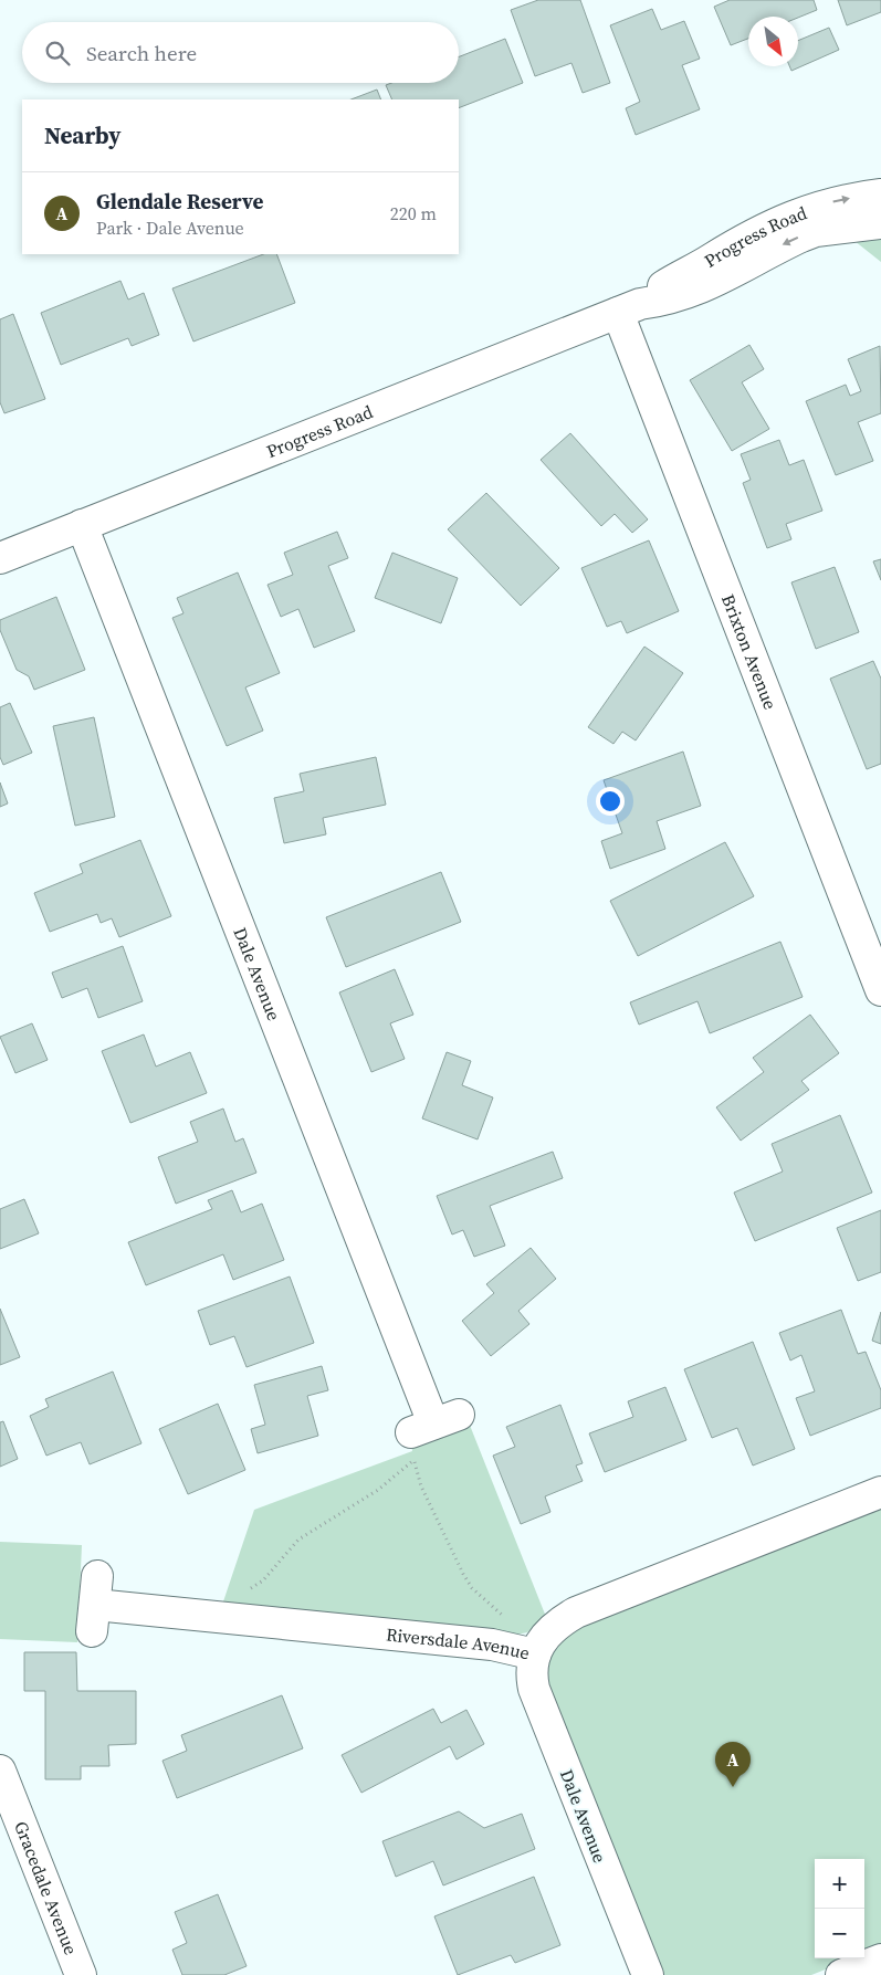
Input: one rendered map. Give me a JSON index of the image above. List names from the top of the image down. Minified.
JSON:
{"streets":{"street":["Progress Road","Brixton Avenue","Dale Avenue","Riversdale Avenue","Gracedale Avenue"]},"crossings":[["Progress Road","Brixton Avenue"],["Progress Road","Dale Avenue"],["Dale Avenue","Riversdale Avenue"]],"north":"bottom right","page":{"search":"Search here","heading":"Nearby","list":[{"mark":"A","name":"Glendale Reserve","note":"Park · Dale Avenue","value":"220 m"}],"pins":"A","map_buttons":["+","−"]}}
